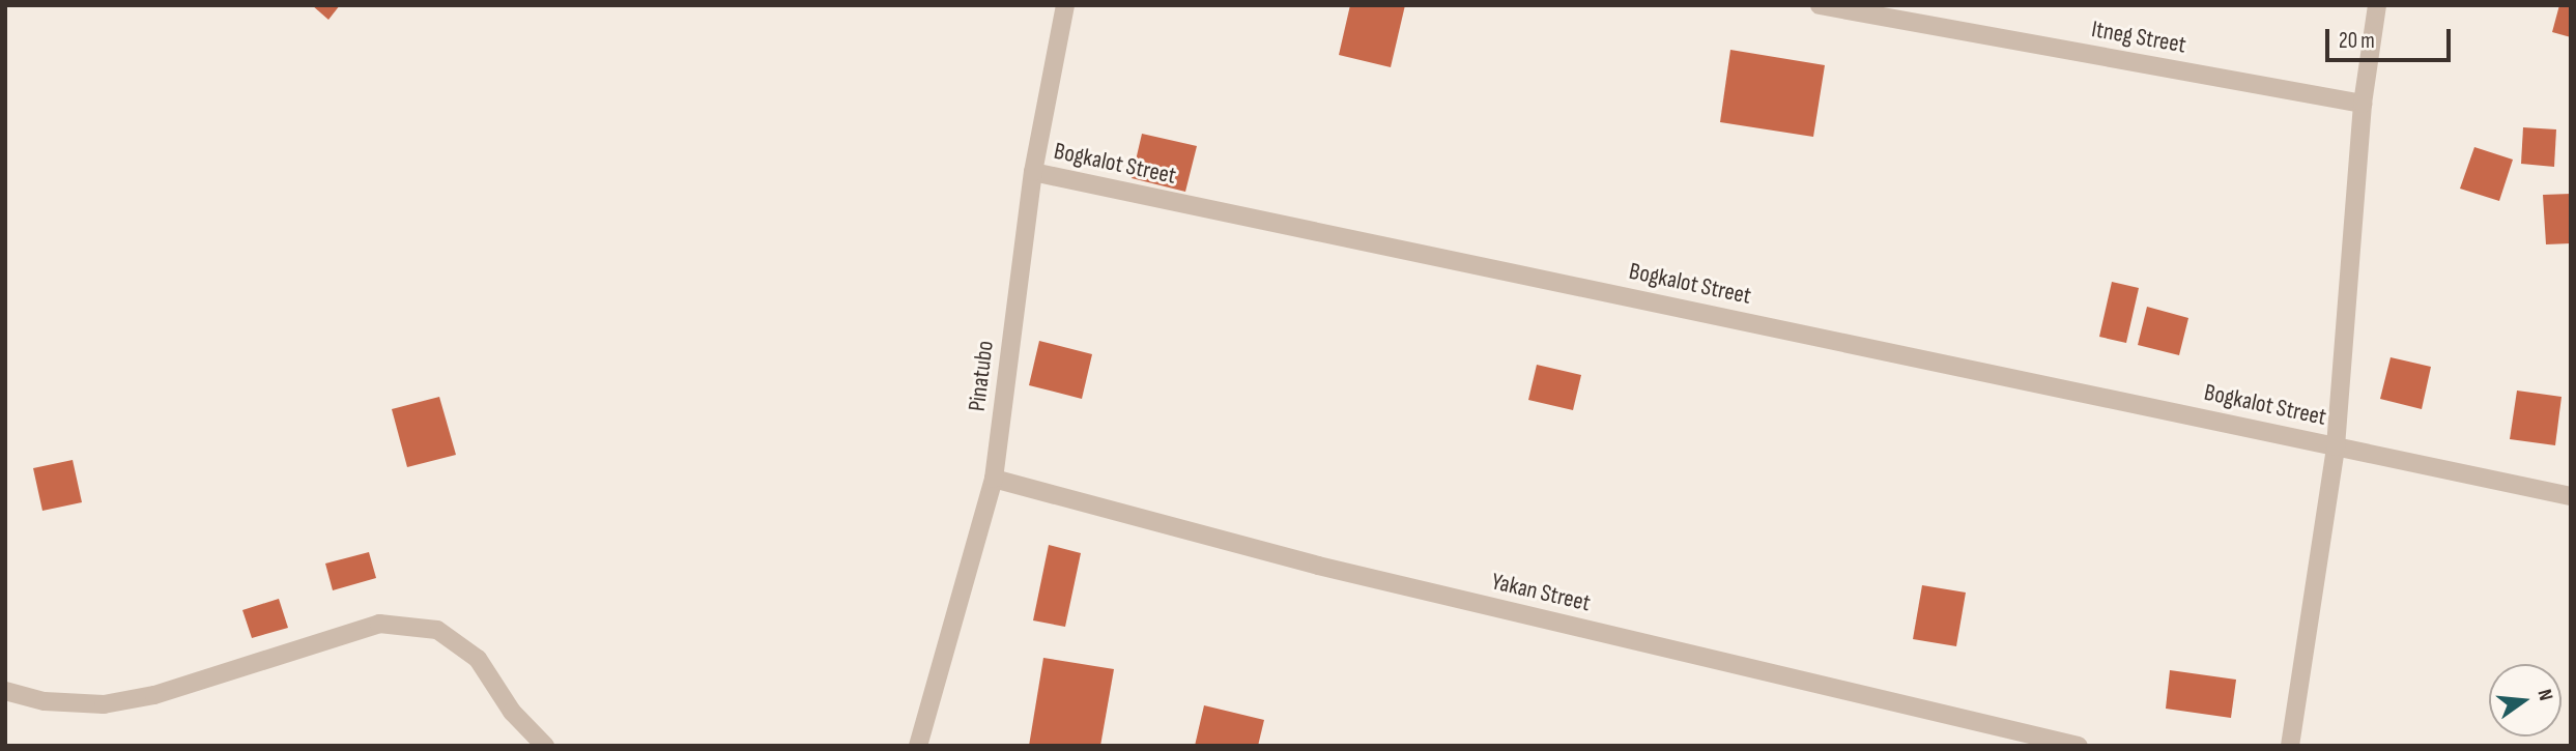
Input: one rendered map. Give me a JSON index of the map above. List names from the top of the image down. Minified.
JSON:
{"streets":{"street":["Itneg Street","Bogkalot Street","Pinatubo","Yakan Street"]},"crossings":[["Bogkalot Street","Pinatubo"],["Pinatubo","Yakan Street"]],"scale_bar":"20 m","north":"right"}
